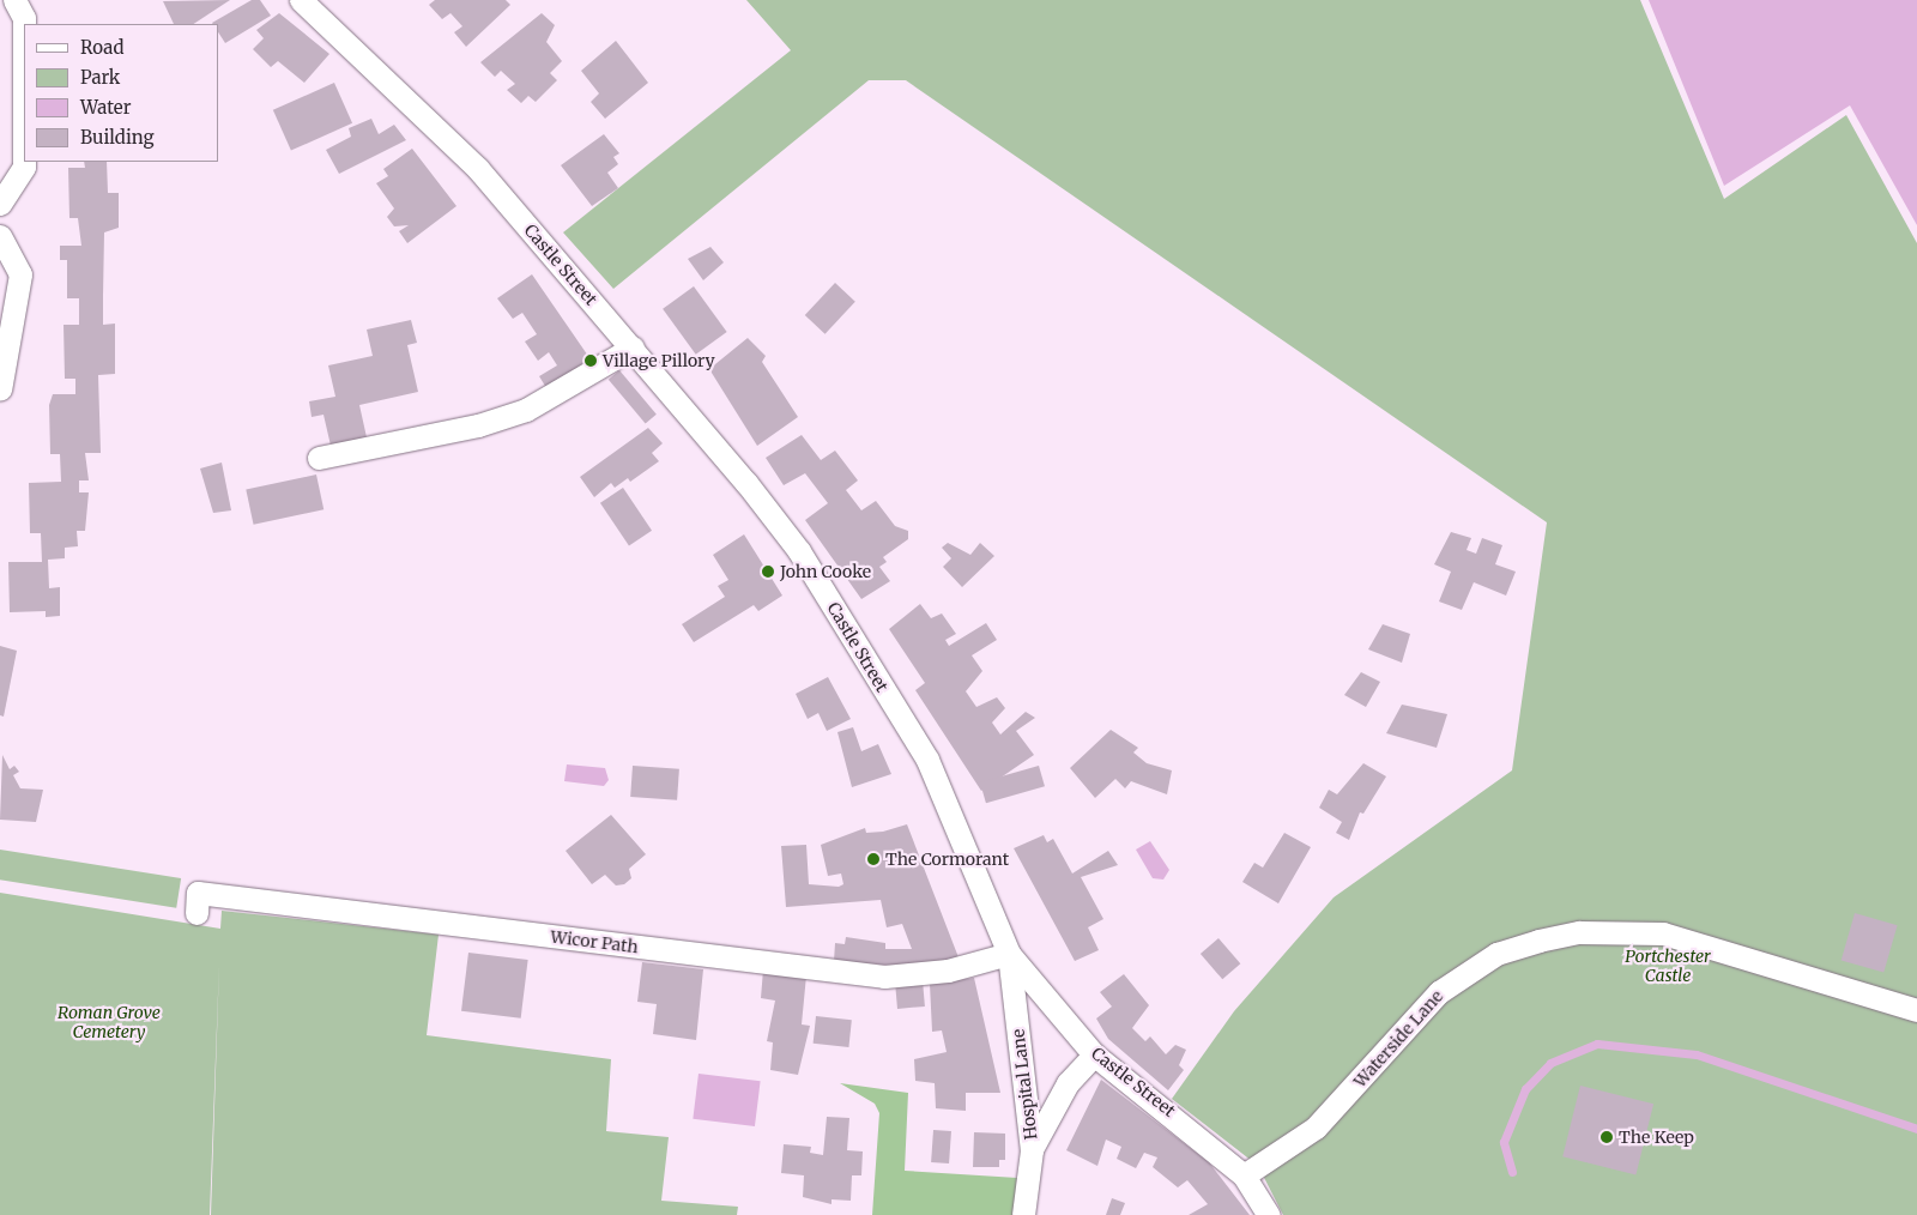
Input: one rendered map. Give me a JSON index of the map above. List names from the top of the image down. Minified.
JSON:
{"streets":{"street":["Castle Street","Wicor Path","Waterside Lane","Hospital Lane"]},"crossings":[["Castle Street","Wicor Path"],["Castle Street","Waterside Lane"],["Castle Street","Hospital Lane"],["Wicor Path","Hospital Lane"]],"parks":["Portchester Castle","Roman Grove Cemetery"],"places":["Village Pillory","John Cooke","The Cormorant","The Keep"],"legend":["Road","Park","Water","Building"]}
